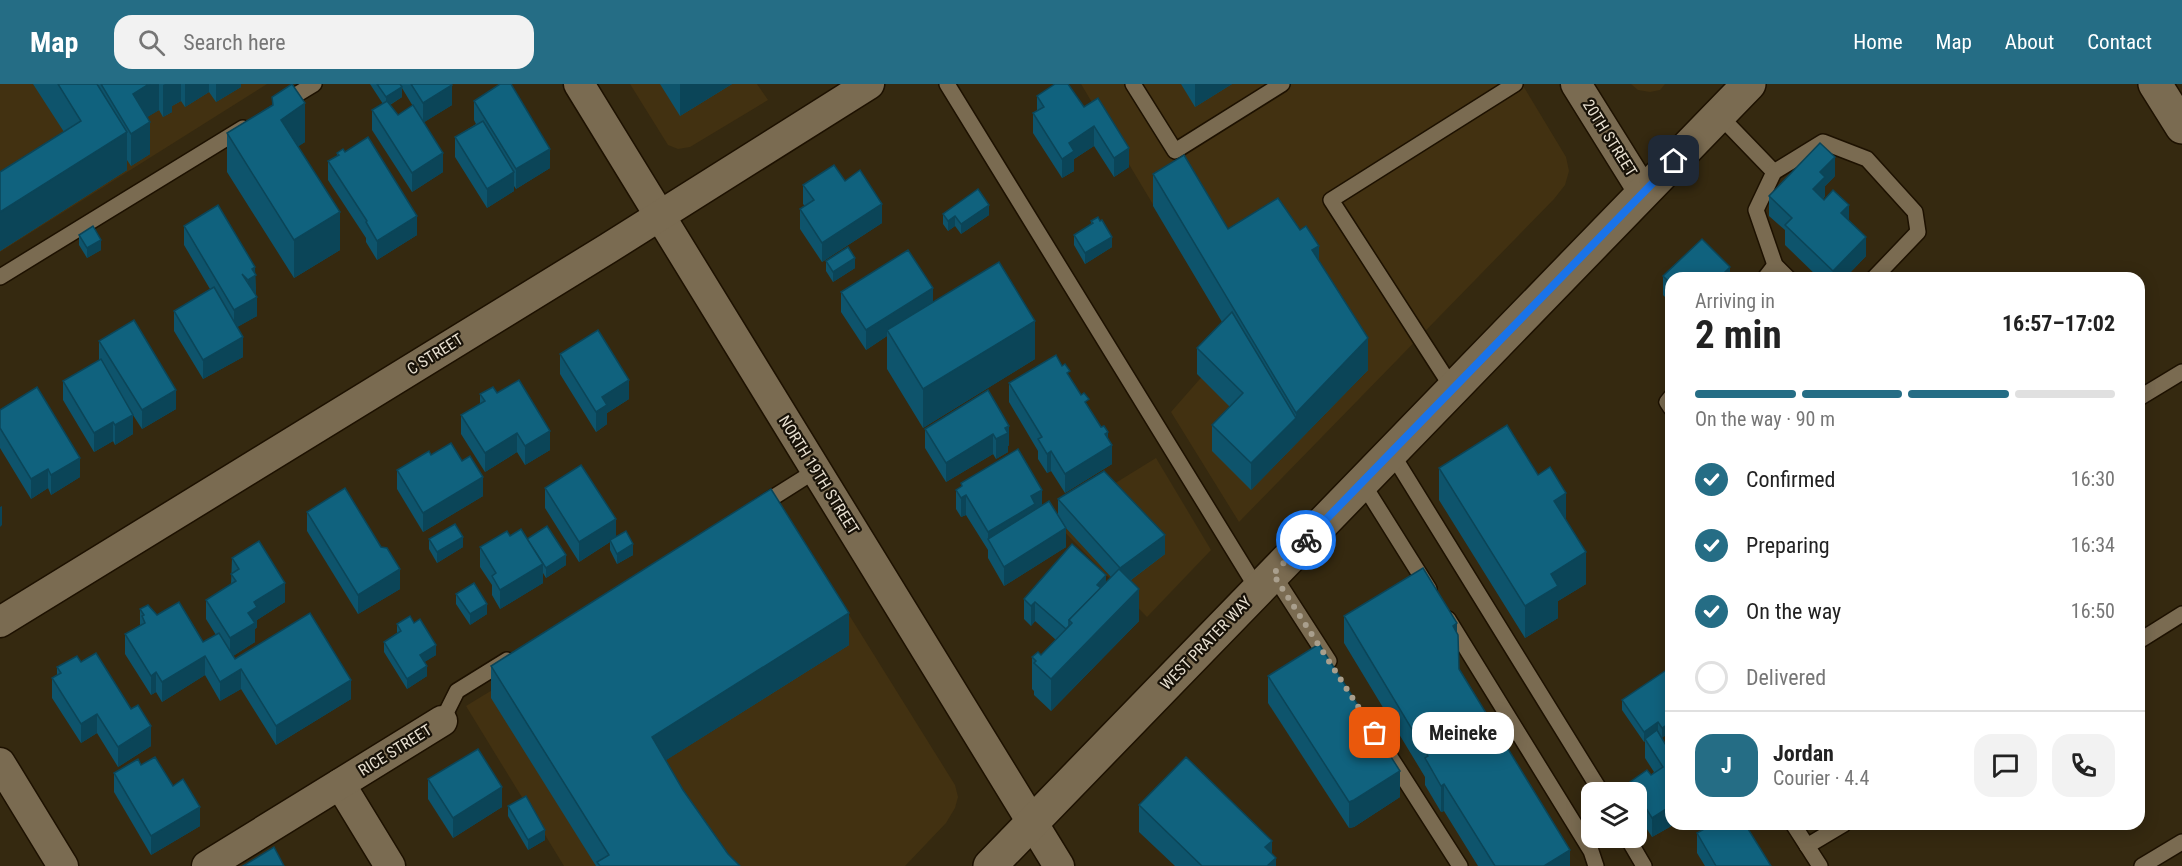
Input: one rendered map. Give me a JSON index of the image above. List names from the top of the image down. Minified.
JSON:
{"streets":{"main road":["WEST PRATER WAY"],"street":["20TH STREET","C STREET","NORTH 19TH STREET","RICE STREET"]},"crossings":[["20TH STREET","WEST PRATER WAY"],["C STREET","NORTH 19TH STREET"],["NORTH 19TH STREET","WEST PRATER WAY"]],"places":["Meineke"],"page":{"header":"Map","search":"Search here","nav":["Home","Map","About","Contact"],"heading":["2 min","Arriving in","16:57–17:02"],"panel":["Jordan","Courier · 4.4"],"bar":"On the way · 90 m","list":[["Confirmed","16:30"],["Preparing","16:34"],["On the way","16:50"],"Delivered"],"bubble":"Meineke","round":"J"}}
